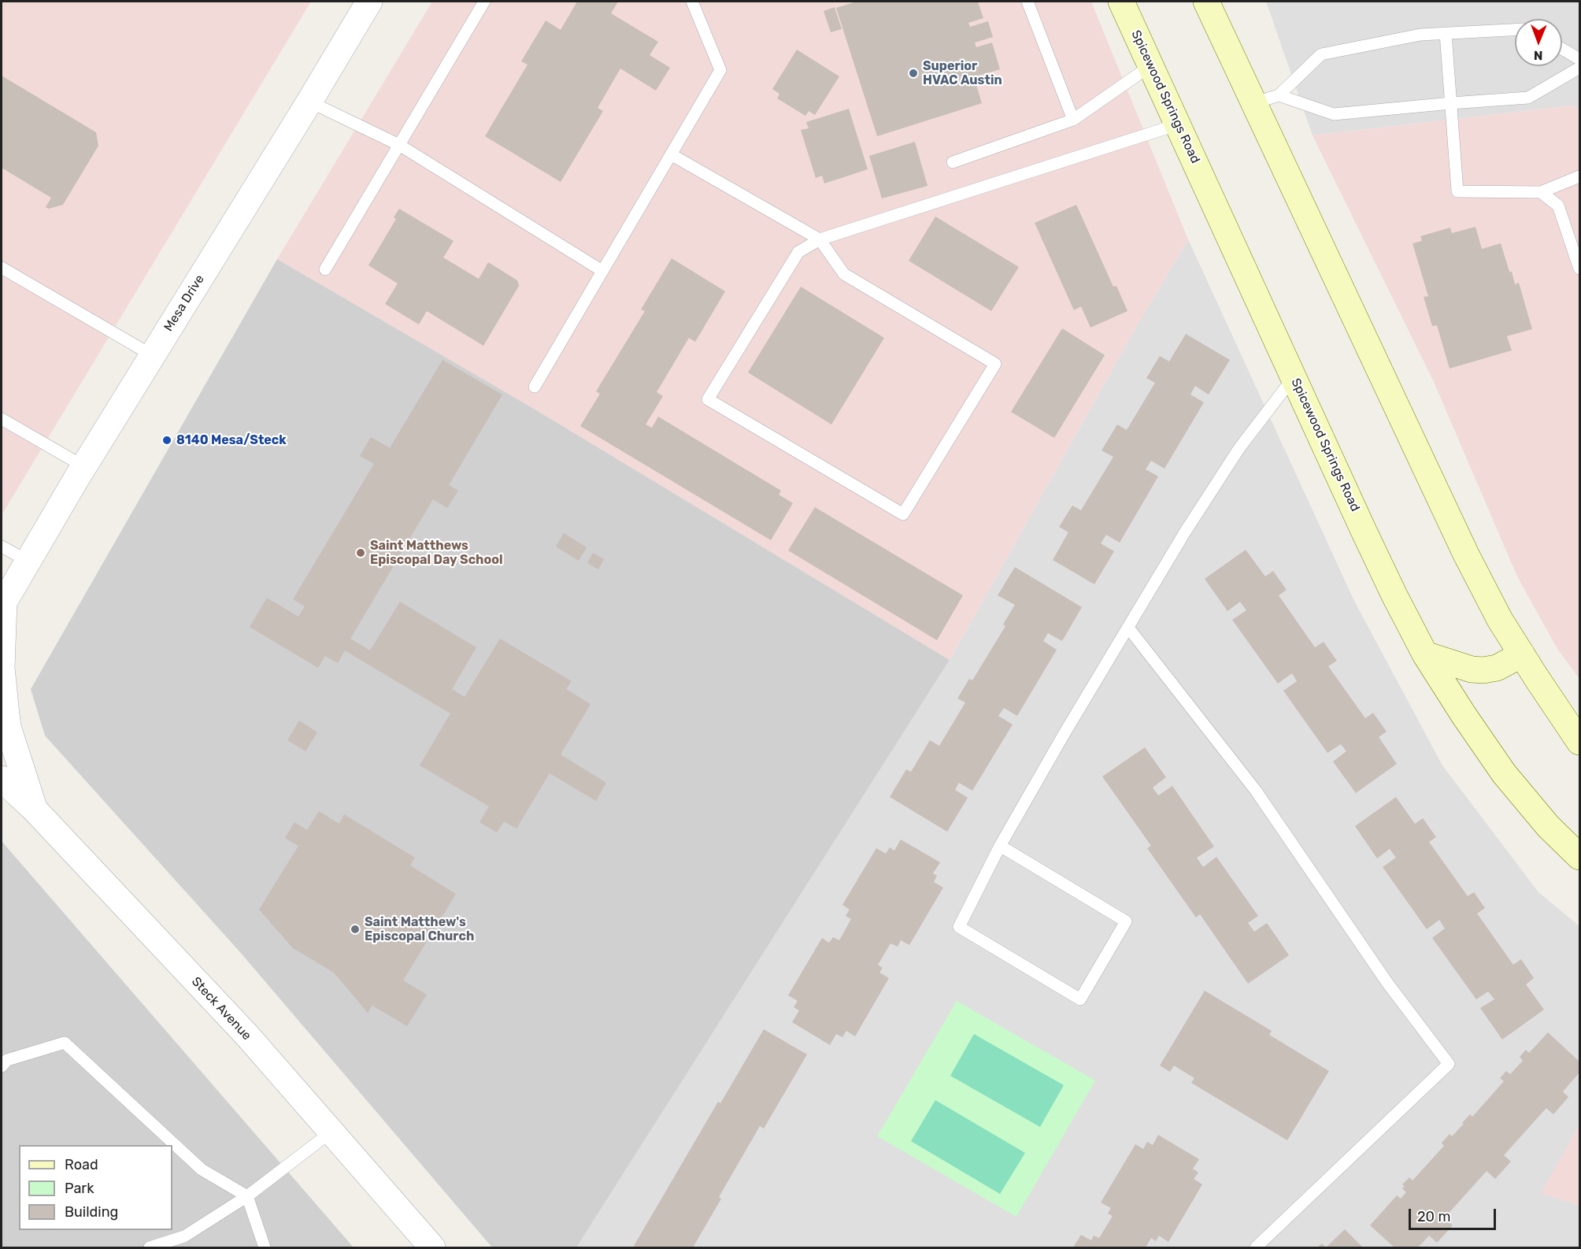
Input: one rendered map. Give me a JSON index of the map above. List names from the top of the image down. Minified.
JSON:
{"streets":{"main road":["Spicewood Springs Road"],"street":["Mesa Drive","Steck Avenue"]},"places":["Superior HVAC Austin","8140 Mesa/Steck","Saint Matthews Episcopal Day School","Saint Matthew's Episcopal Church"],"legend":["Road","Park","Building"],"scale_bar":"20 m","north":"bottom"}
